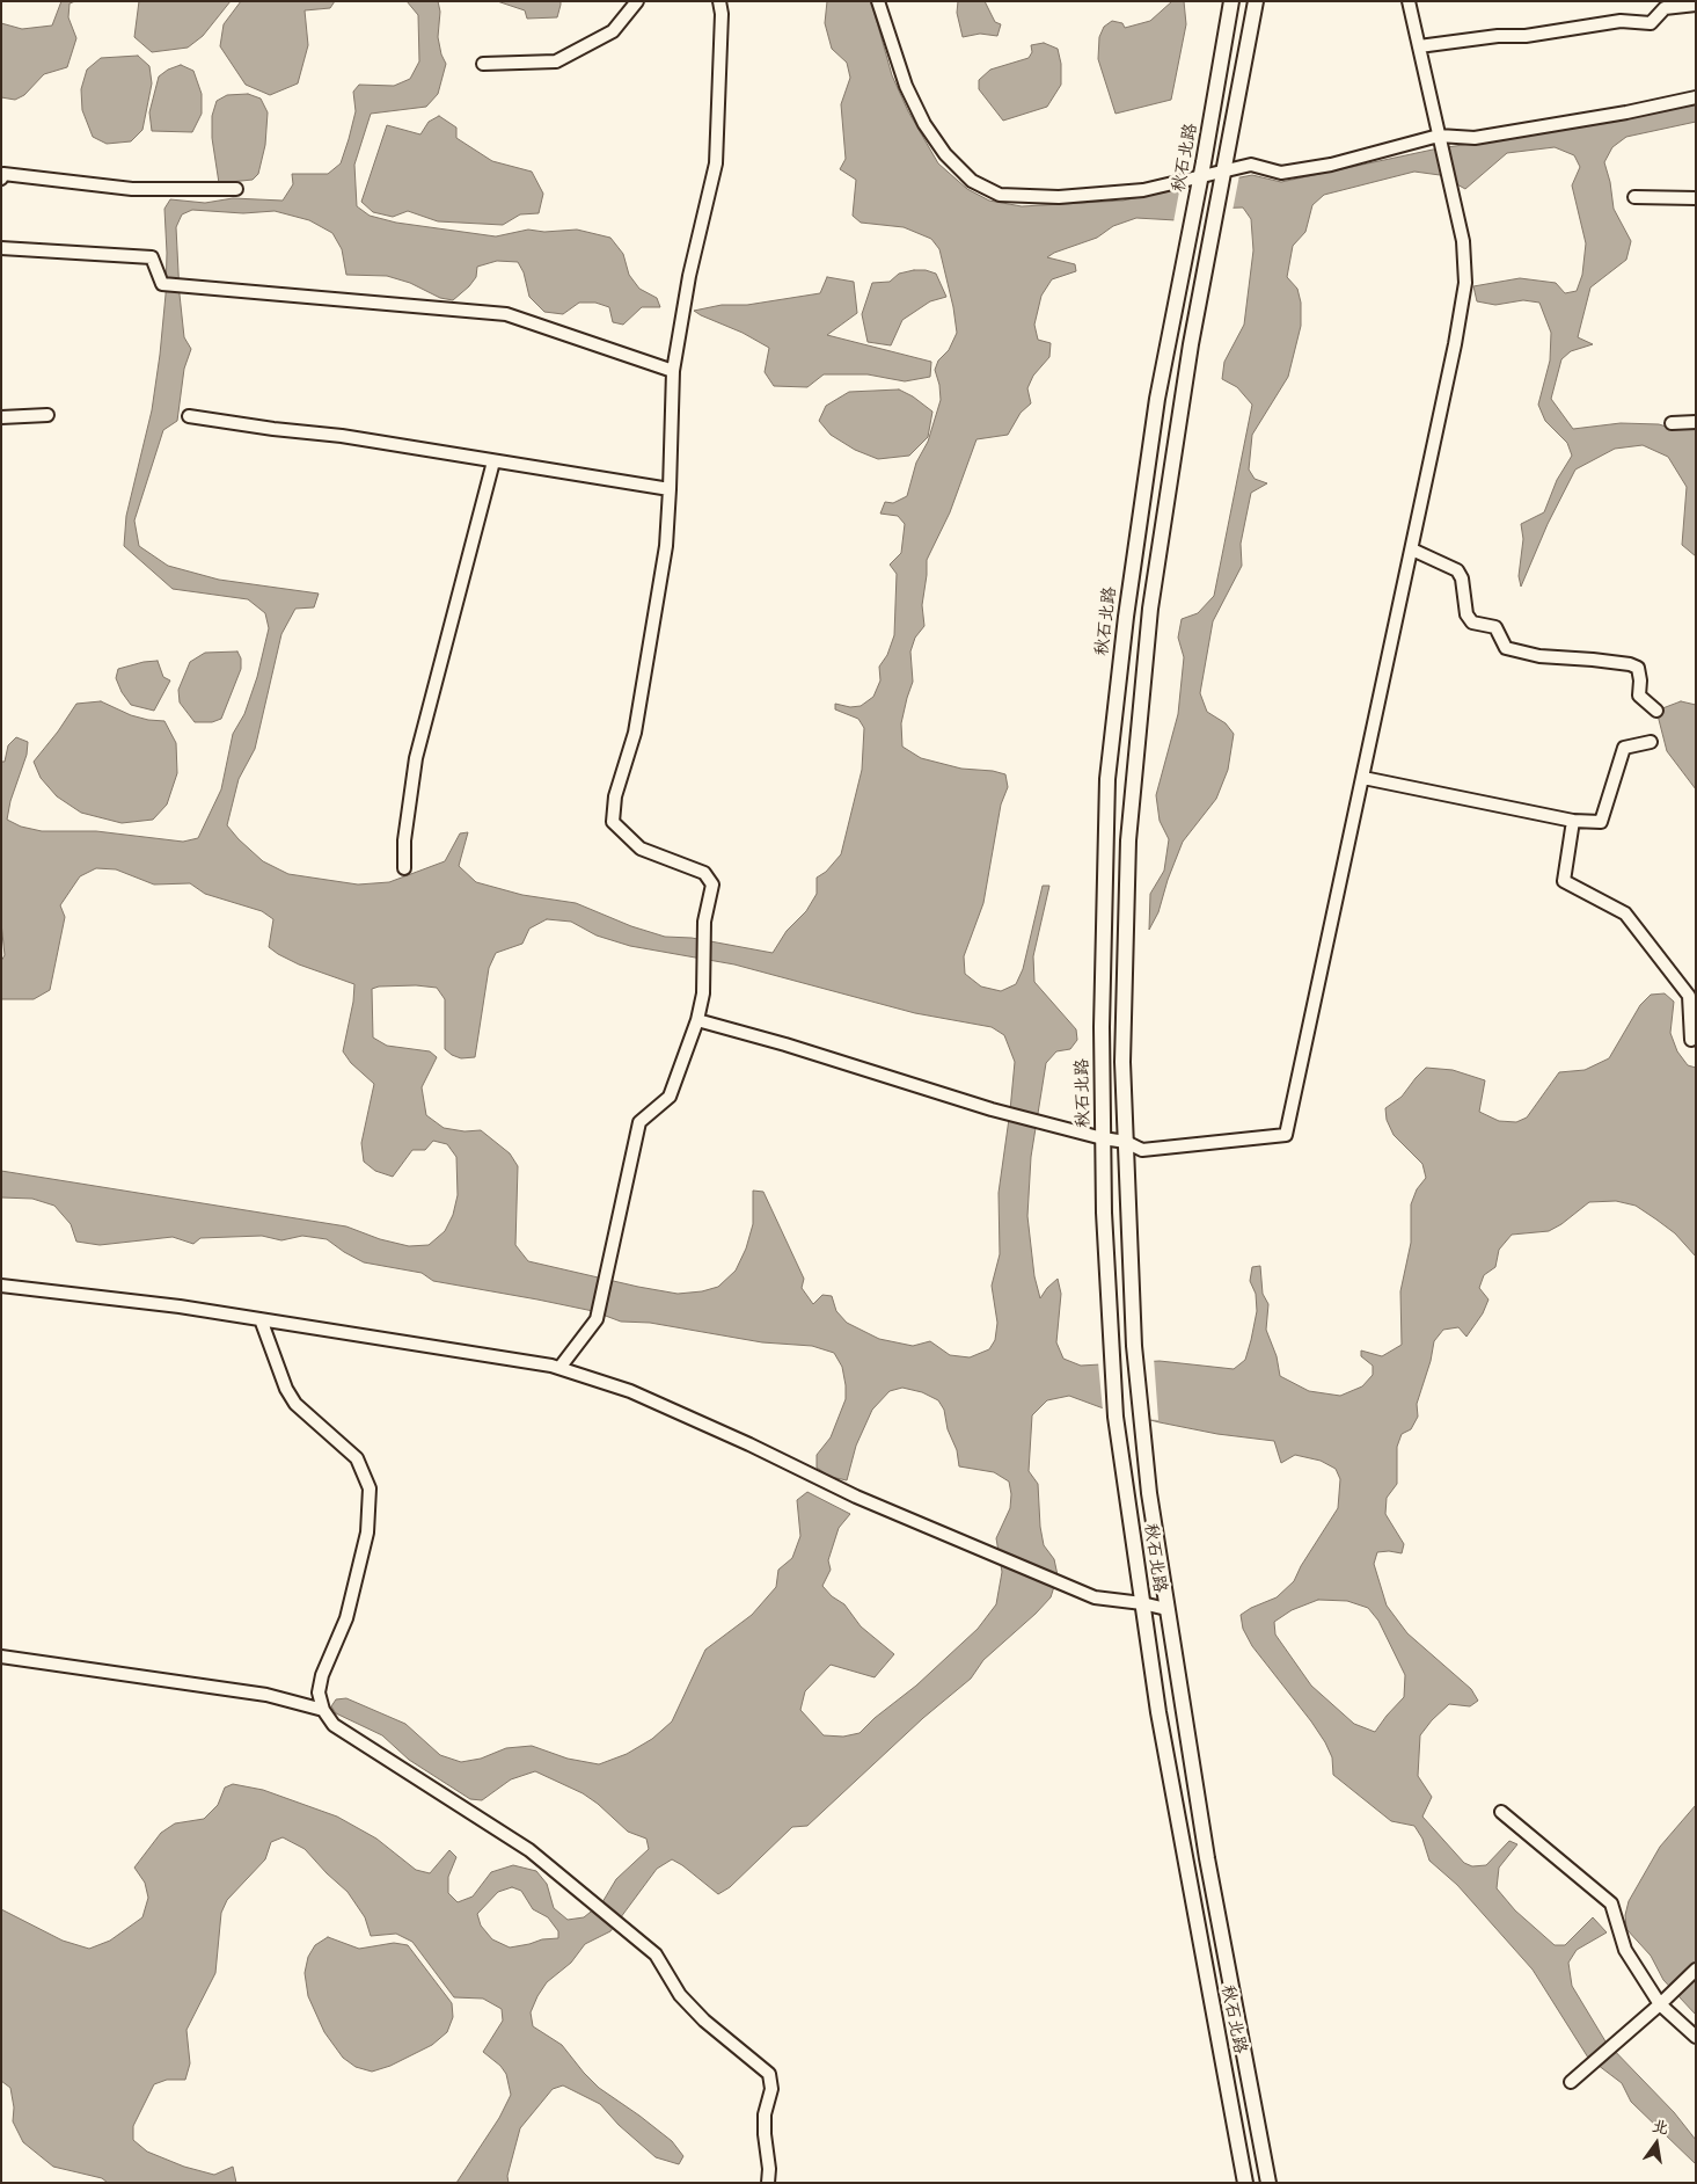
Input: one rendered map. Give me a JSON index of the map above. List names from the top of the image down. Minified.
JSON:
{"streets":{"main road":["秋石北路"]},"north":"top"}
